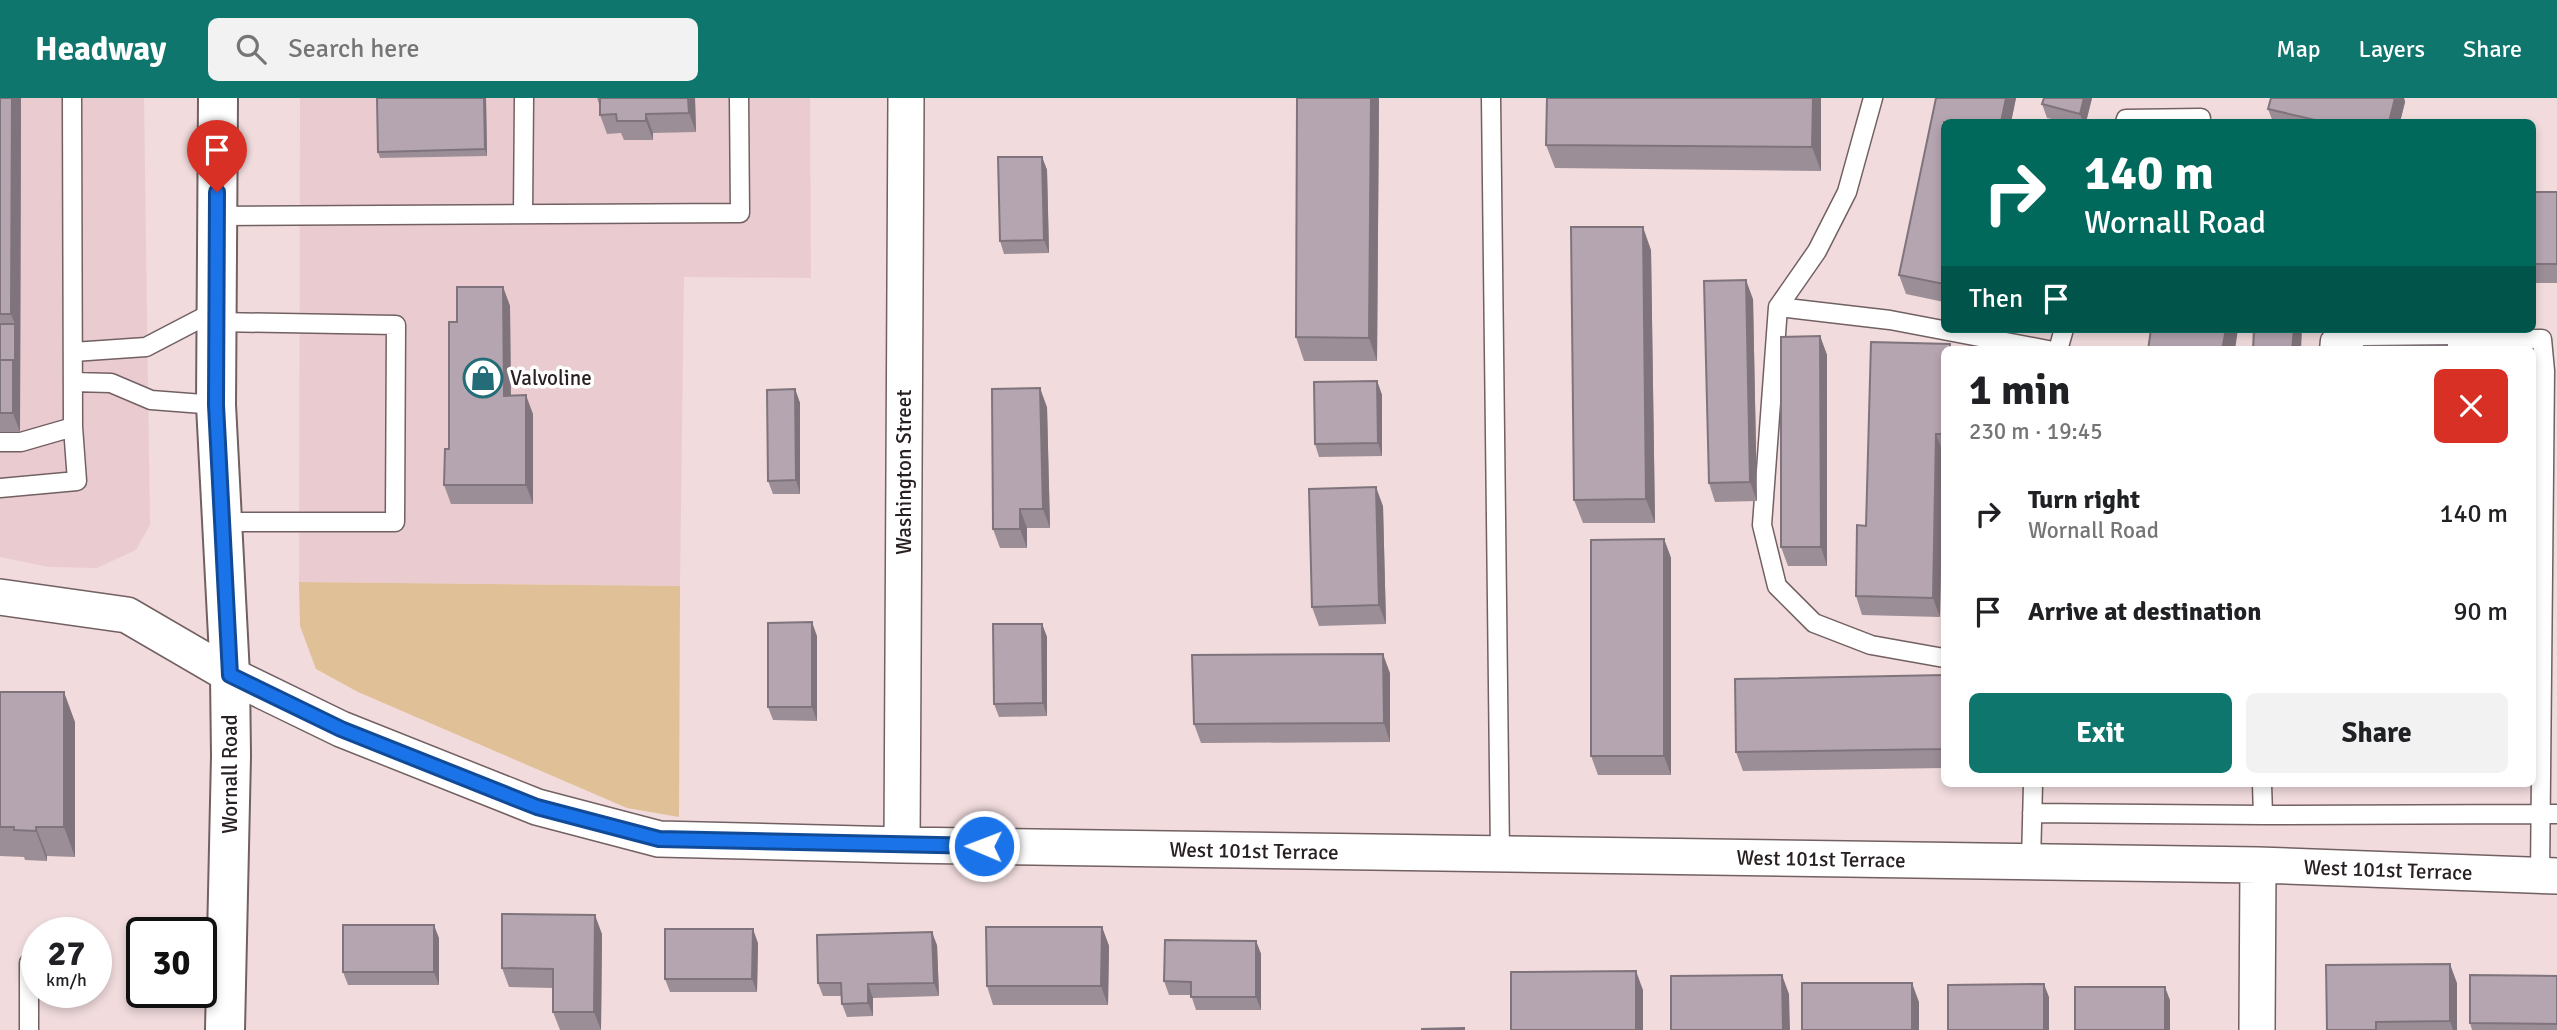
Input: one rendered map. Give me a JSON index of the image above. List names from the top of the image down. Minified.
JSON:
{"streets":{"main road":["Wornall Road"],"street":["Washington Street","West 101st Terrace"]},"crossings":[["Washington Street","West 101st Terrace"],["Wornall Road","West 101st Terrace"]],"places":{"shop":["Valvoline"]},"page":{"header":"Headway","search":"Search here","nav":["Map","Layers","Share"],"turn":["140 m","Wornall Road"],"then":"Then","heading":["1 min","230 m · 19:45"],"list":[{"name":"Turn right","note":"Wornall Road","value":"140 m"},{"name":"Arrive at destination","value":"90 m"}],"buttons":["Exit","Share"],"speed":"27 km/h","limit":"30"}}
